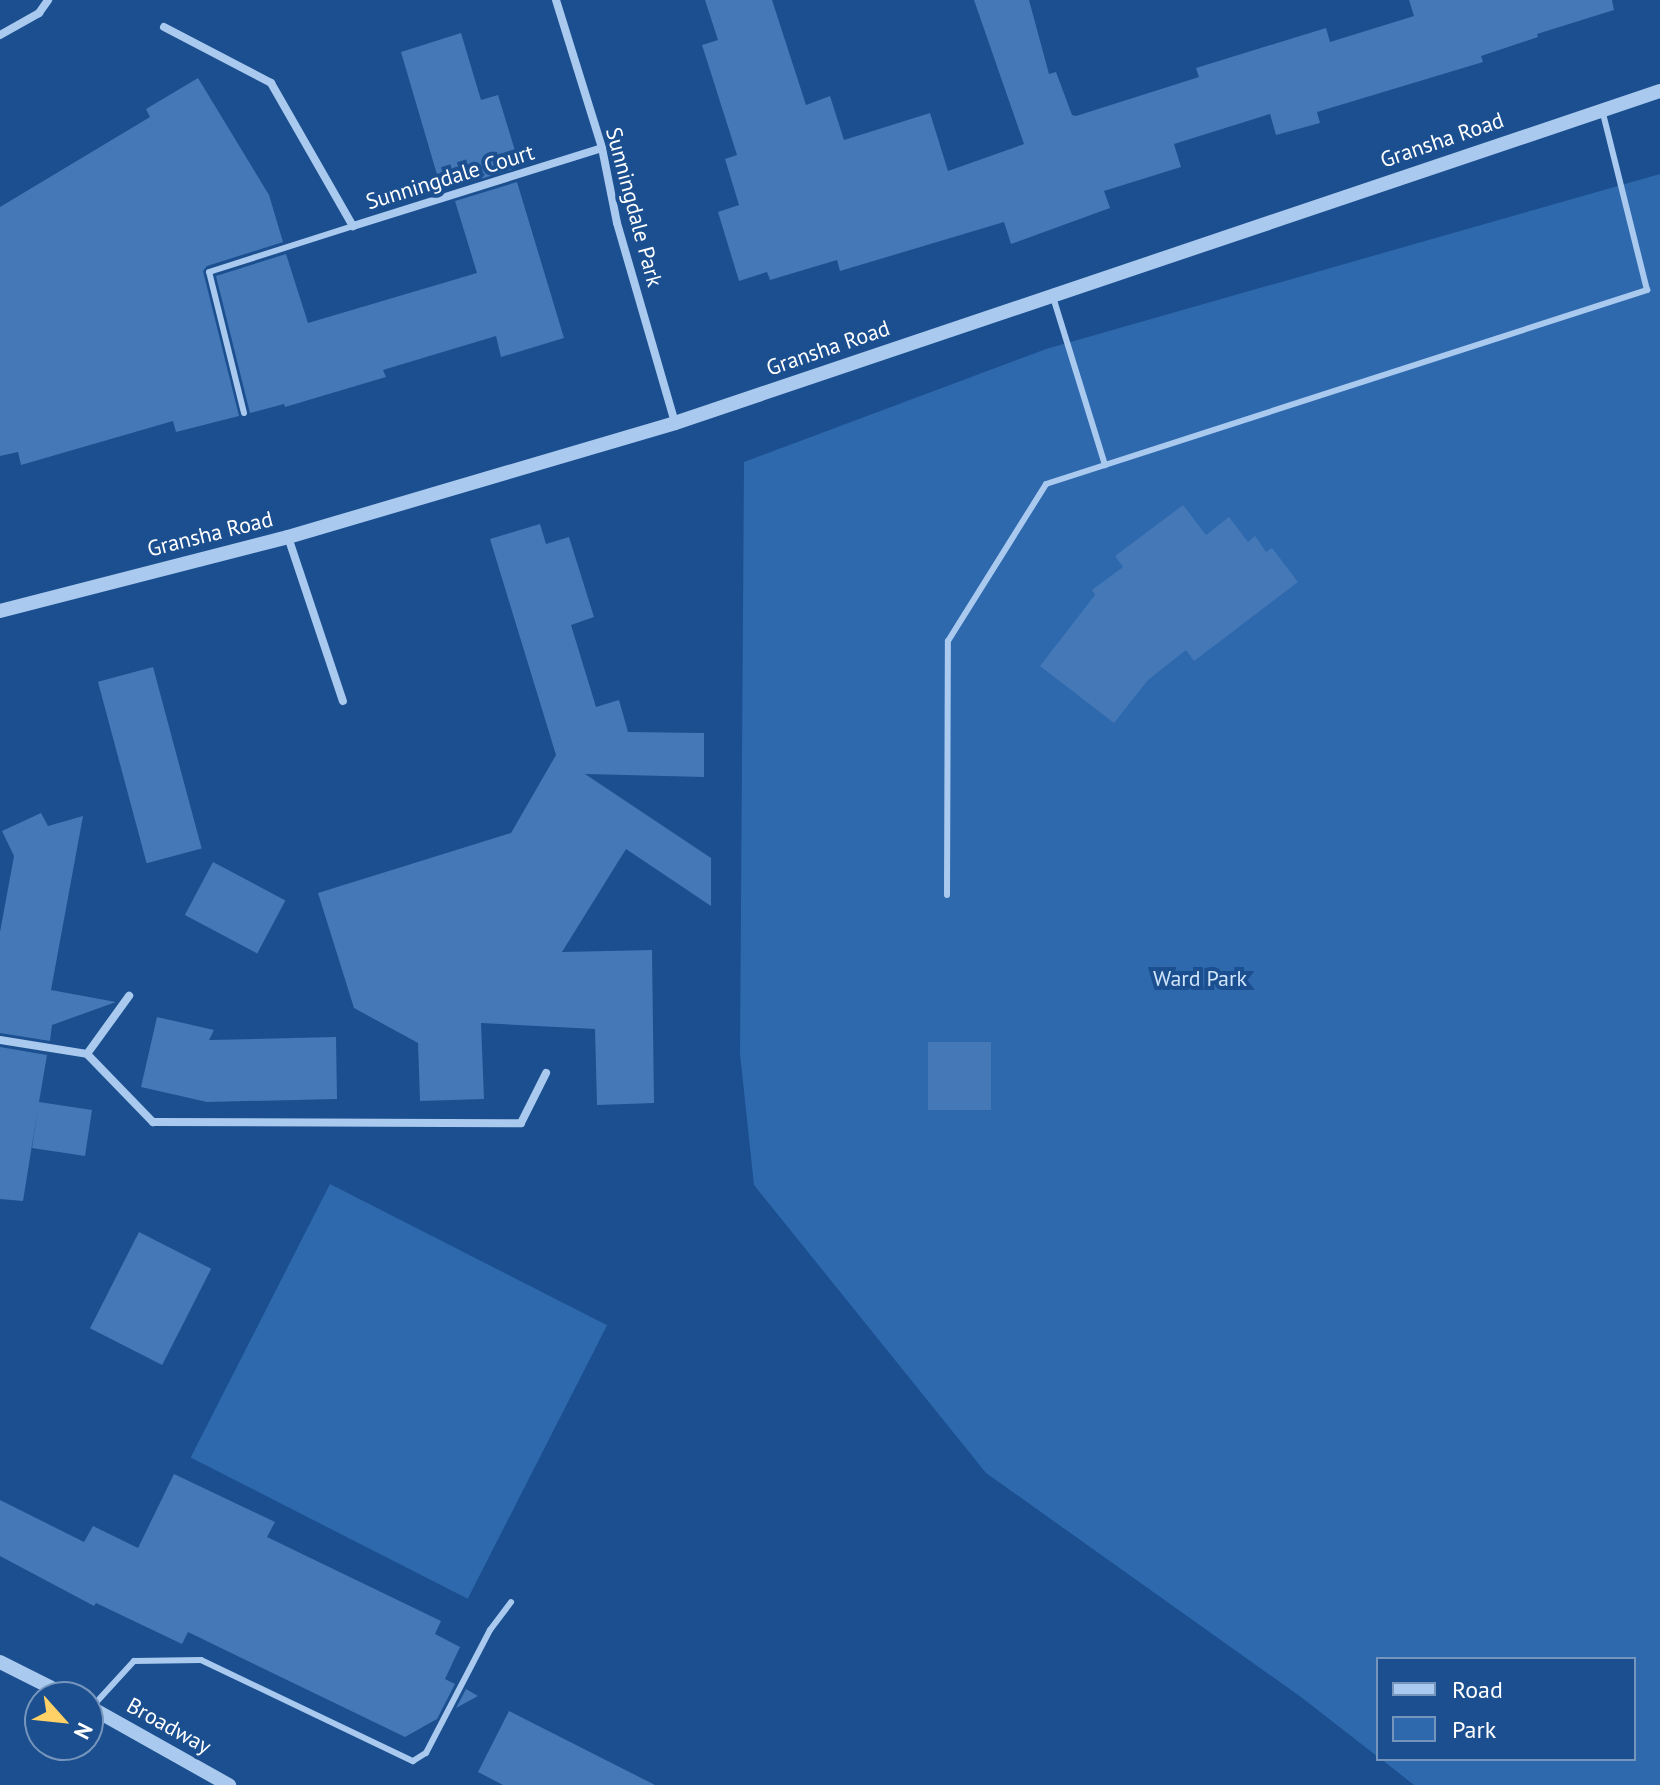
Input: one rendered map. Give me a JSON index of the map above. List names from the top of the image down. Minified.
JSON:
{"streets":{"street":["Gransha Road","Sunningdale Court","Sunningdale Park","Broadway"]},"crossings":[["Gransha Road","Sunningdale Park"],["Sunningdale Court","Sunningdale Park"]],"parks":["Ward Park"],"legend":["Road","Park"],"north":"bottom right"}
